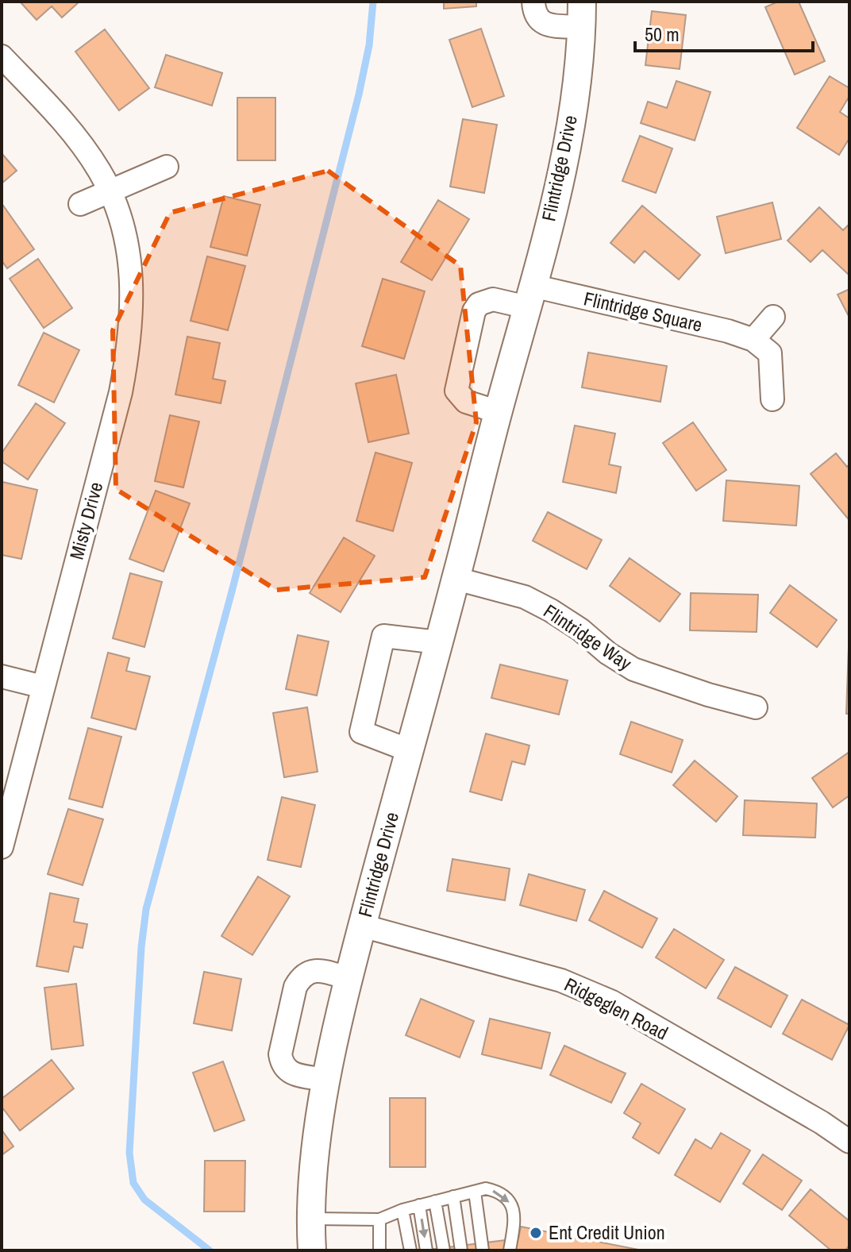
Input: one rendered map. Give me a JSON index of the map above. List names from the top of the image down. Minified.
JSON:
{"streets":{"street":["Flintridge Drive","Flintridge Square","Misty Drive","Flintridge Way","Ridgeglen Road"]},"crossings":[["Flintridge Drive","Flintridge Square"],["Flintridge Drive","Flintridge Way"],["Flintridge Drive","Ridgeglen Road"]],"places":["Ent Credit Union"],"scale_bar":"50 m"}
